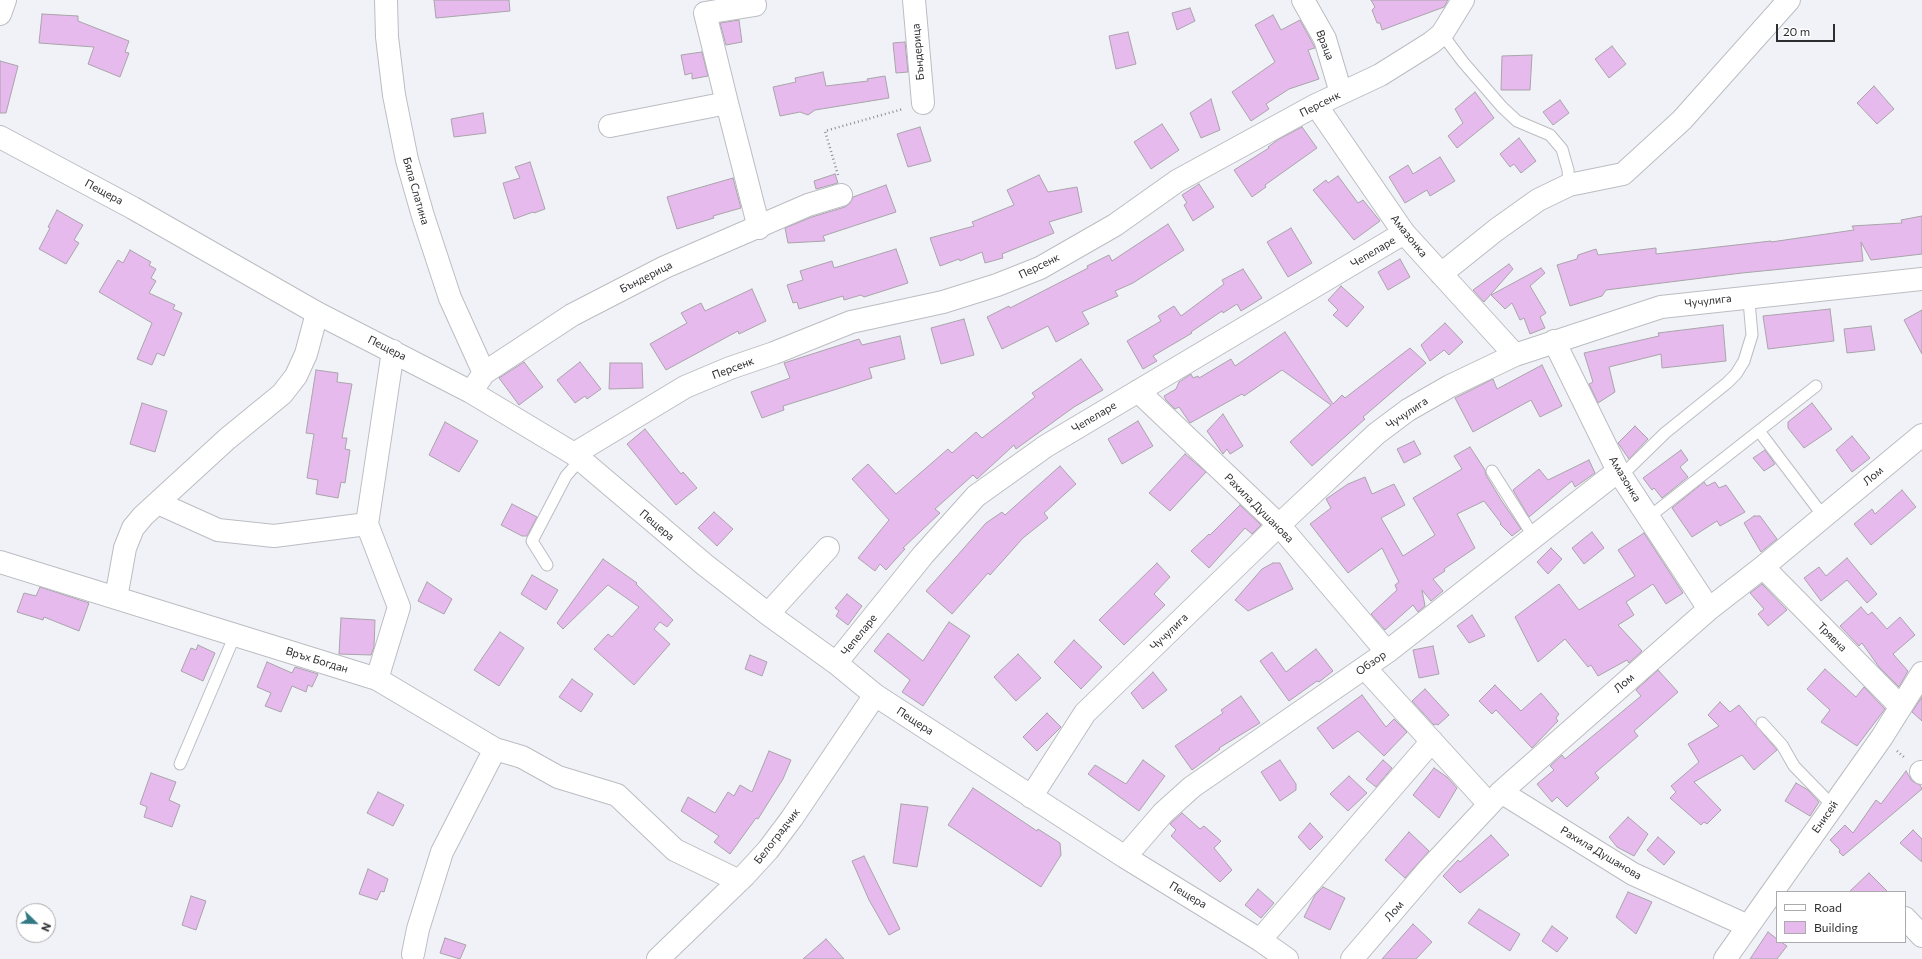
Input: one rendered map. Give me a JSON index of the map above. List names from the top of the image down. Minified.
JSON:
{"streets":{"street":["Враца","Бъндерица","Персенк","Бяла Слатина","Пещера","Амазонка","Чепеларе","Чучулига","Лом","Рахила Душанова","Трявна","Връх Богдан","Обзор","Енисей","Белоградчик"]},"crossings":[["Враца","Персенк"],["Бъндерица","Бяла Слатина"],["Бъндерица","Пещера"],["Персенк","Пещера"],["Персенк","Амазонка"],["Пещера","Чепеларе"],["Пещера","Чучулига"],["Пещера","Обзор"],["Пещера","Белоградчик"],["Амазонка","Чепеларе"],["Амазонка","Чучулига"],["Амазонка","Лом"],["Амазонка","Обзор"],["Чепеларе","Рахила Душанова"],["Чучулига","Рахила Душанова"],["Лом","Рахила Душанова"],["Лом","Трявна"],["Рахила Душанова","Обзор"],["Рахила Душанова","Енисей"],["Трявна","Енисей"],["Връх Богдан","Белоградчик"]],"legend":["Road","Building"],"scale_bar":"20 m","north":"bottom right"}
